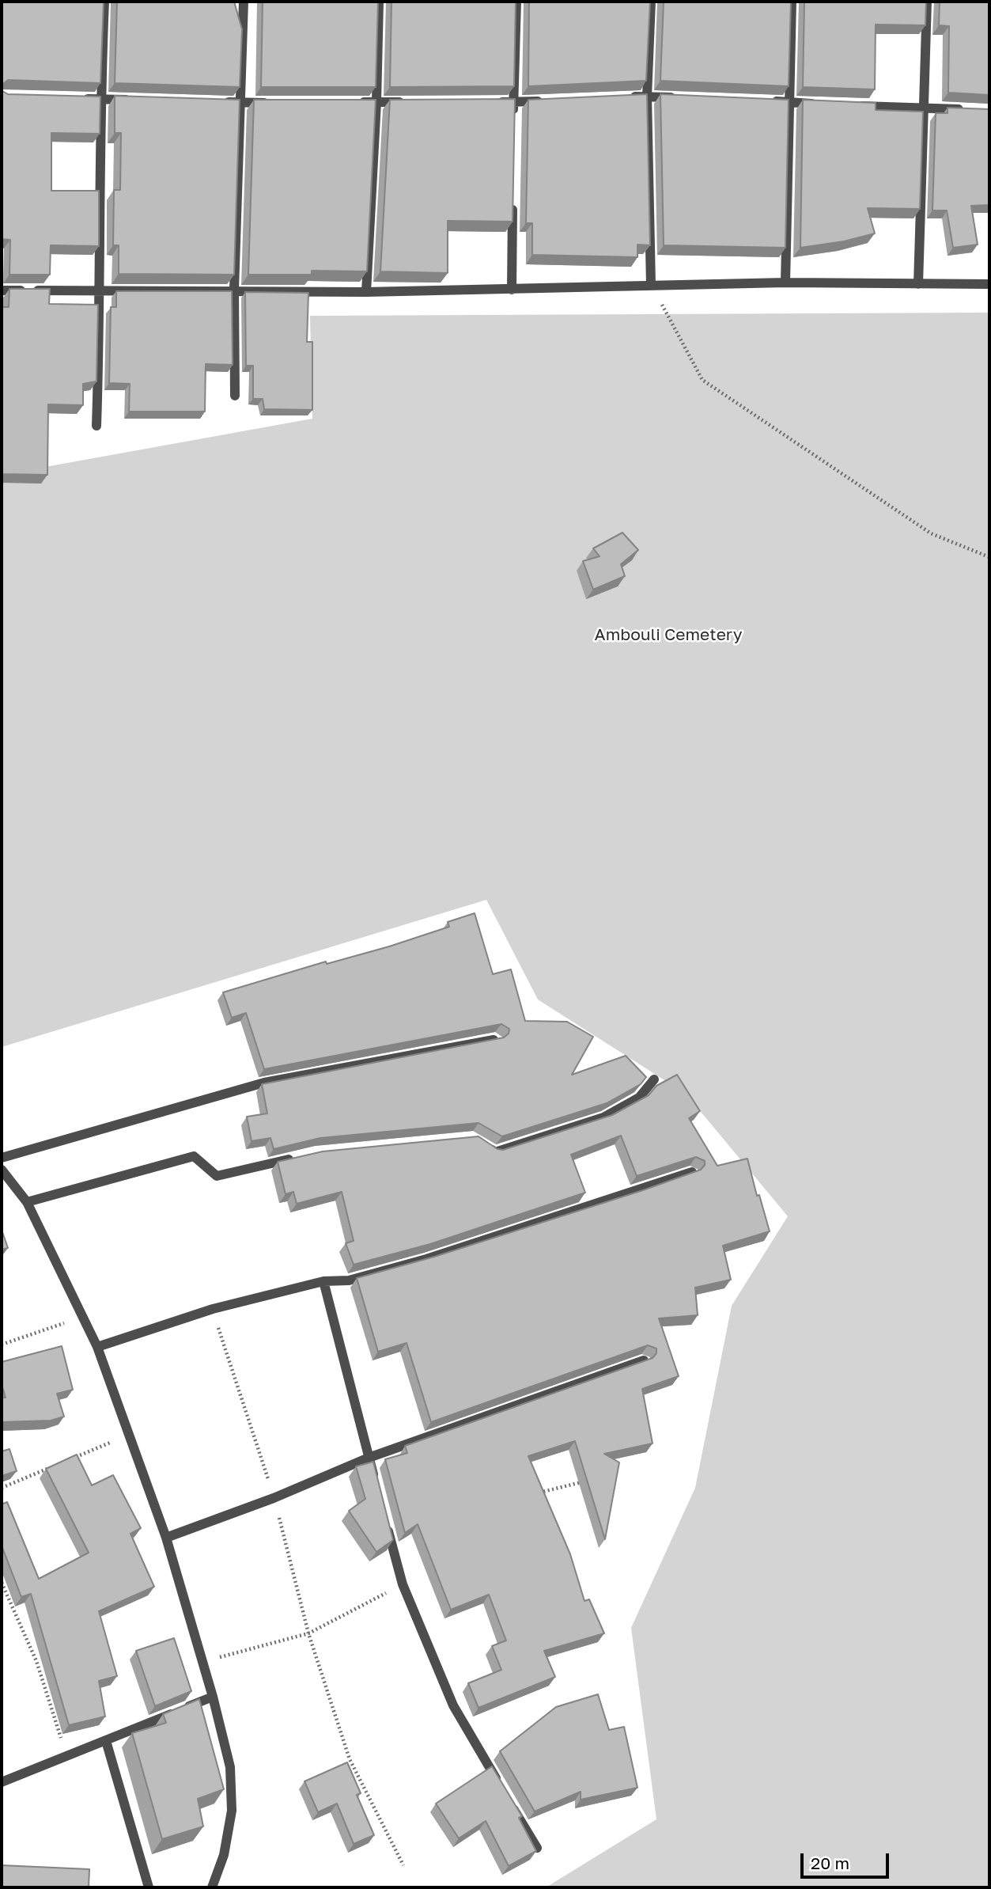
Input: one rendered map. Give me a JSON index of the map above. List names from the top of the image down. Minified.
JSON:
{"parks":["Ambouli Cemetery"],"scale_bar":"20 m"}
